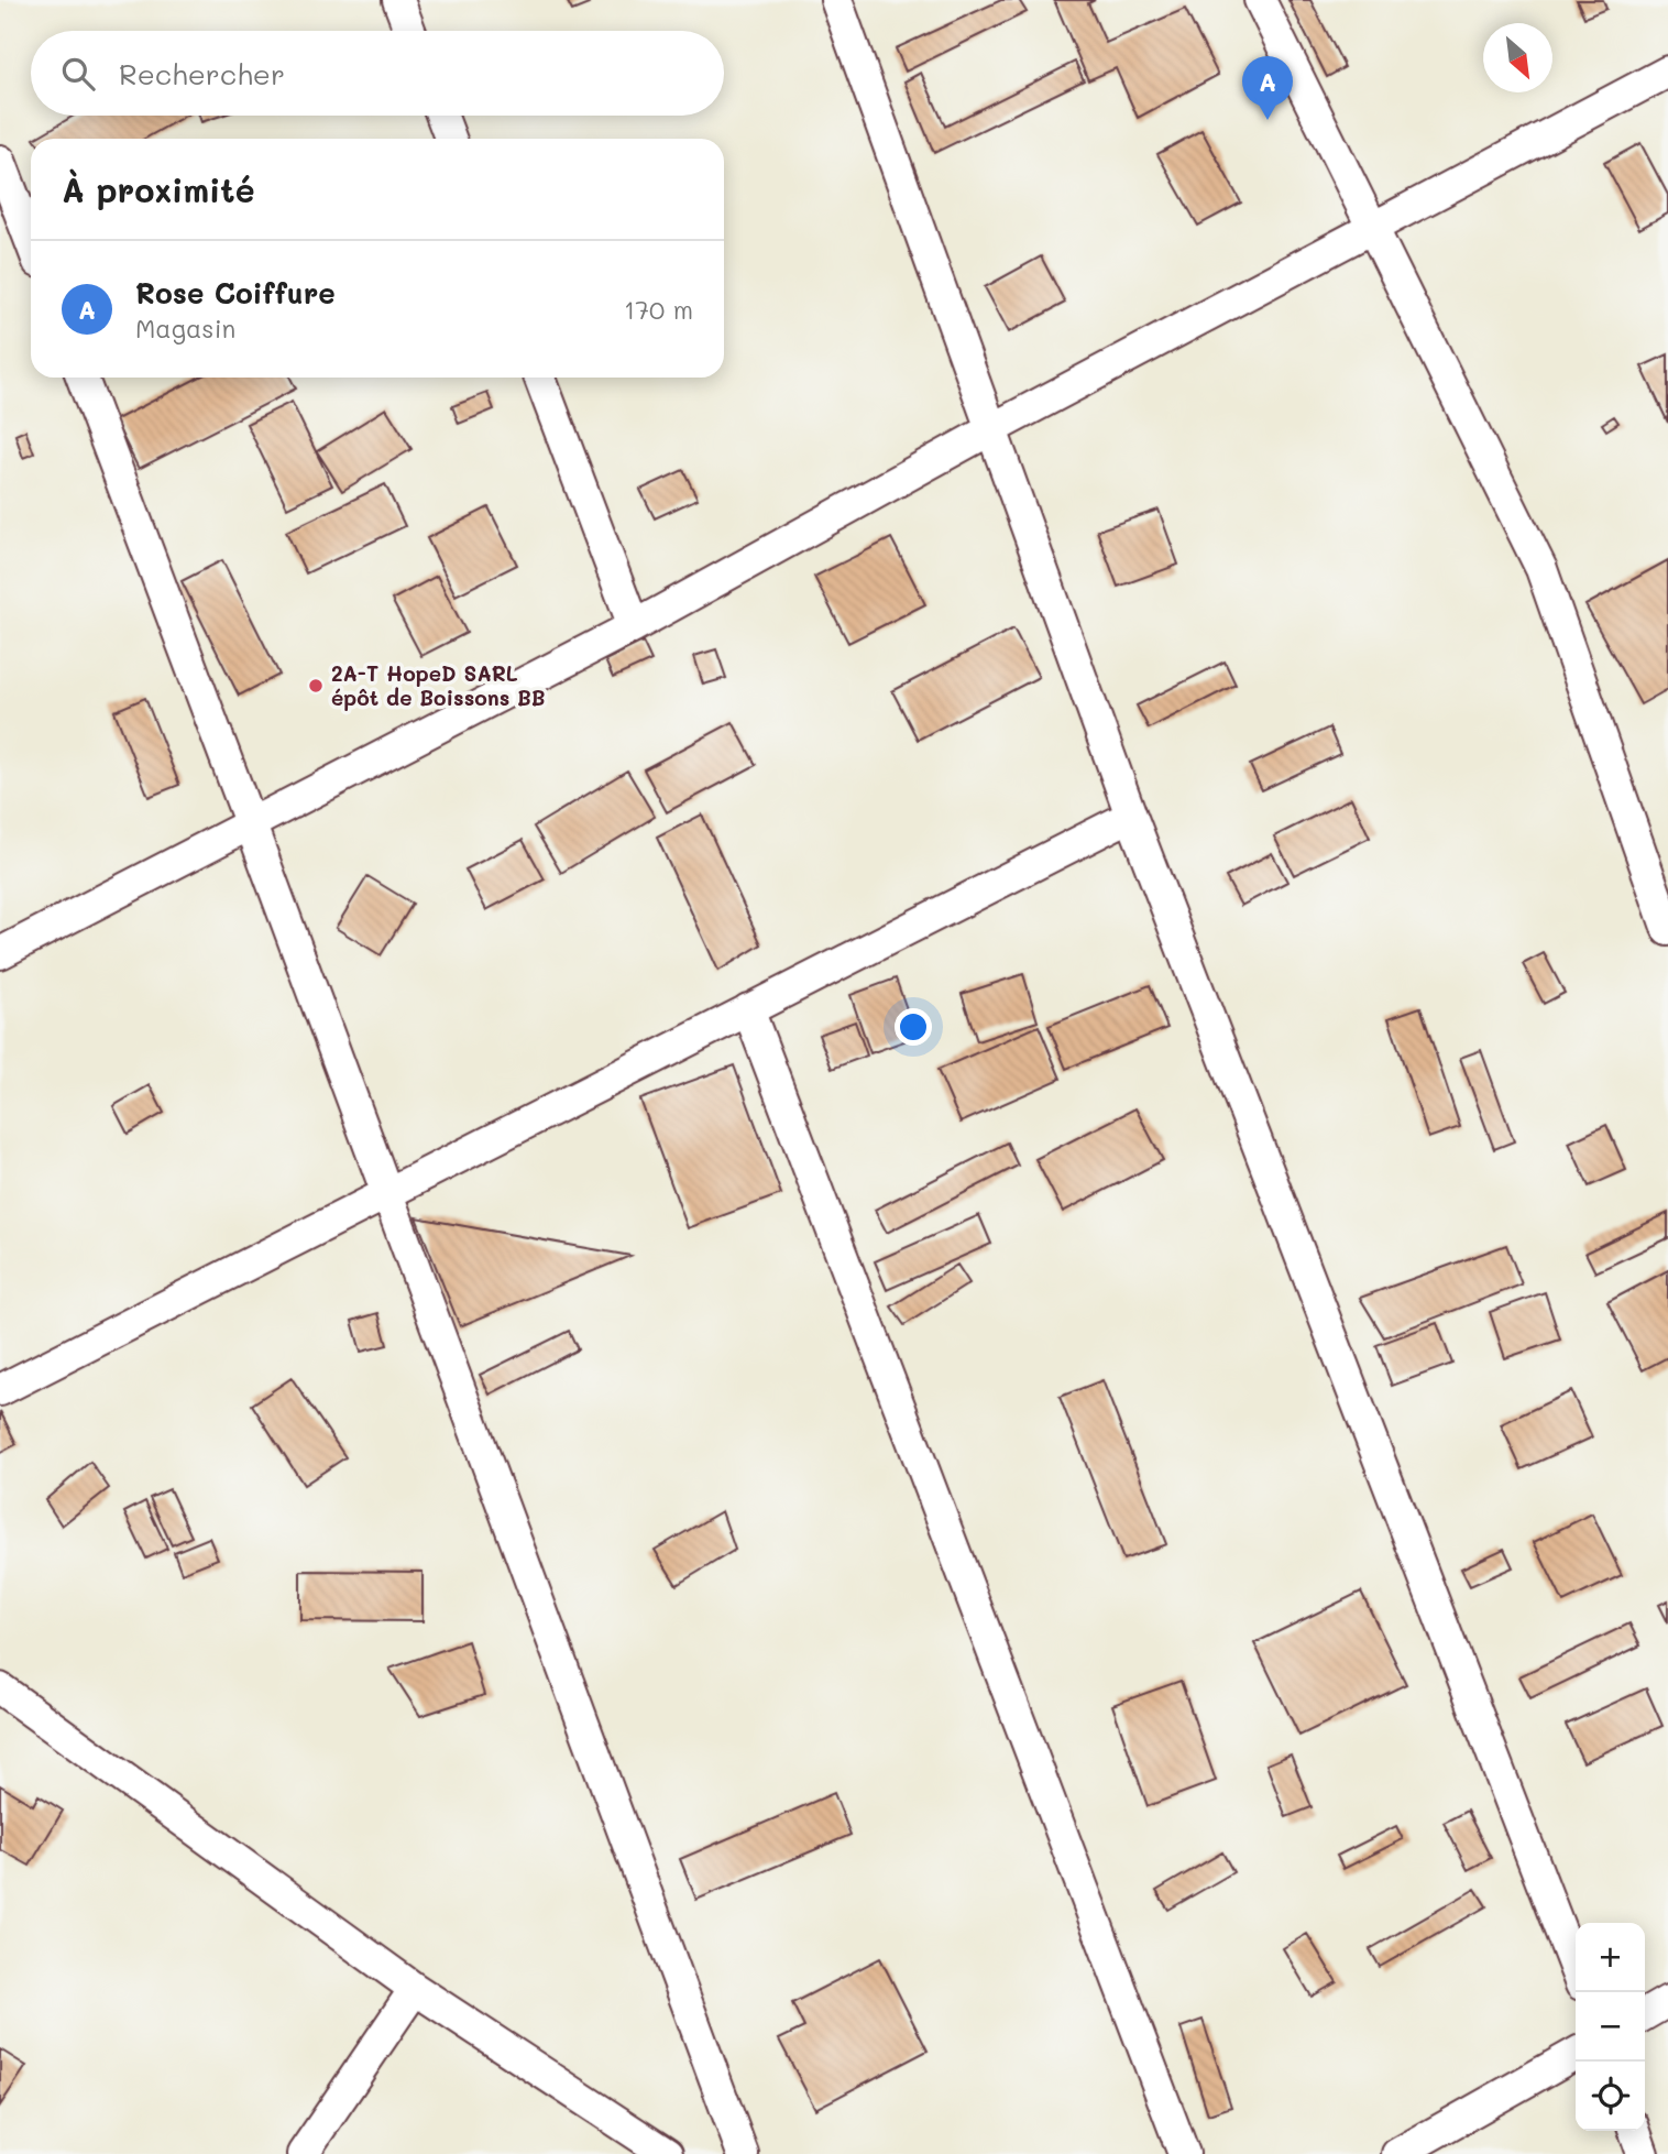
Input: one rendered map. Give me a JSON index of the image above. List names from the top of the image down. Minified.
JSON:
{"places":["2A-T HopeD SARL épôt de Boissons BB"],"north":"bottom right","page":{"search":"Rechercher","pins":"A","heading":"À proximité","list":[{"mark":"A","name":"Rose Coiffure","note":"Magasin","value":"170 m"}],"map_buttons":["+","−"]}}
